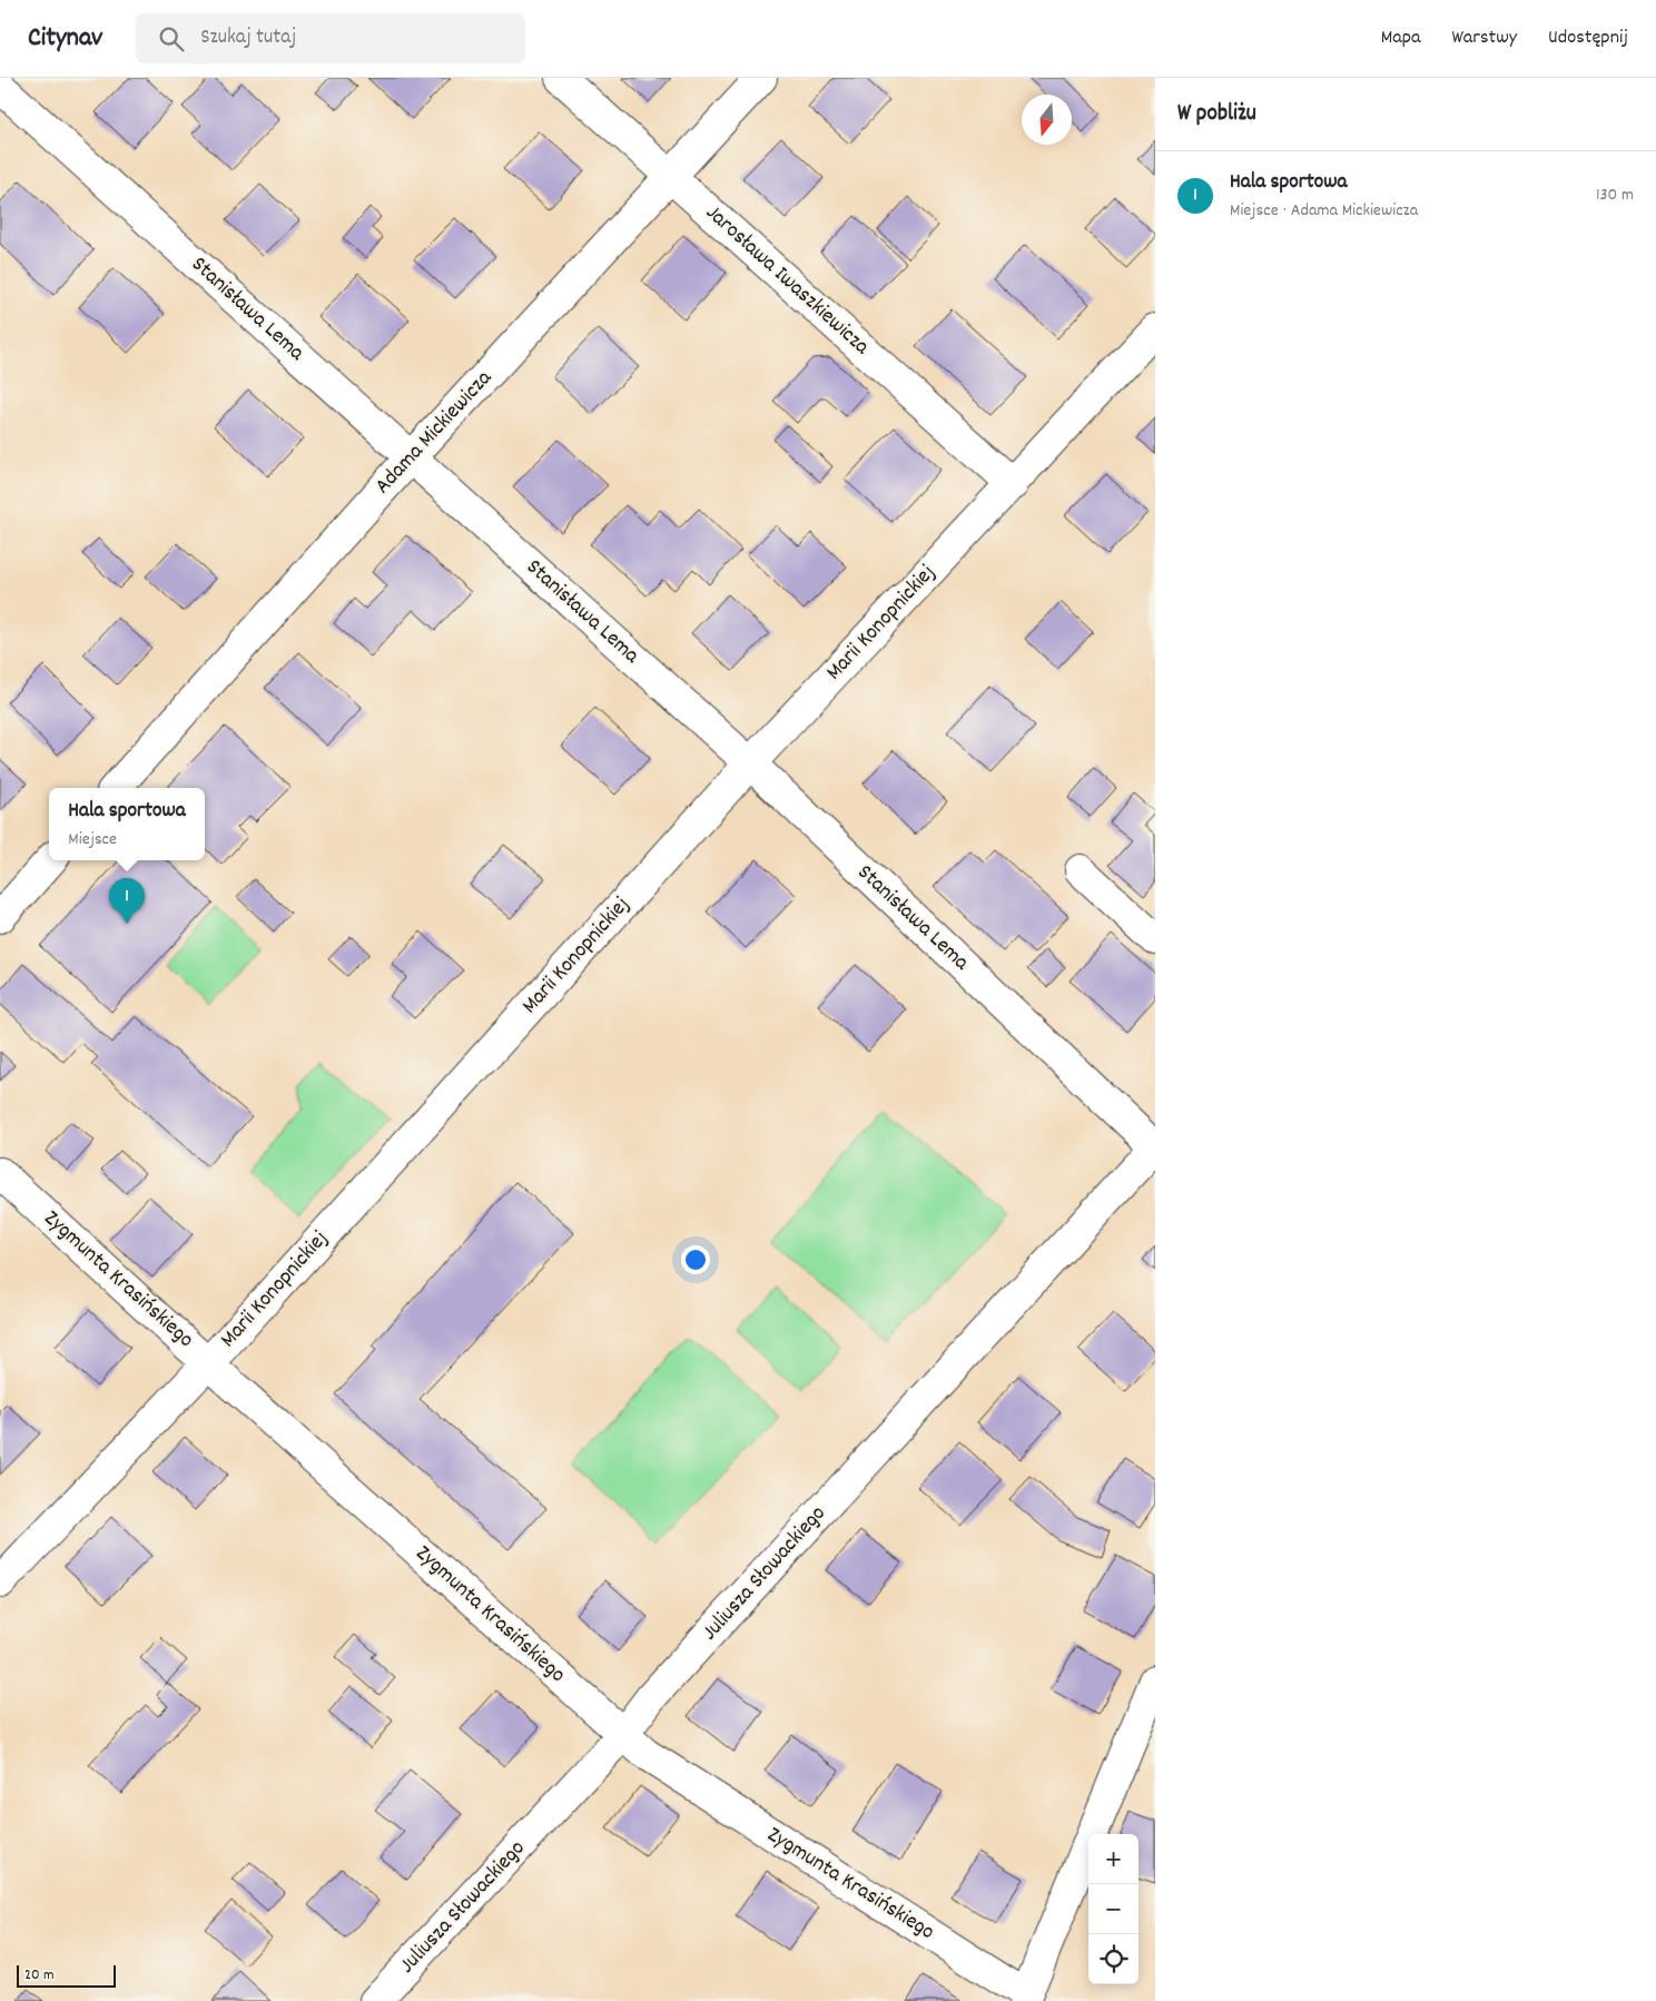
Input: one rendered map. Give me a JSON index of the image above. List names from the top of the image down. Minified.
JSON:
{"streets":{"street":["Jarosława Iwaszkiewicza","Stanisława Lema","Adama Mickiewicza","Marii Konopnickiej","Zygmunta Krasińskiego","Juliusza Słowackiego"]},"crossings":[["Jarosława Iwaszkiewicza","Adama Mickiewicza"],["Jarosława Iwaszkiewicza","Marii Konopnickiej"],["Stanisława Lema","Adama Mickiewicza"],["Stanisława Lema","Marii Konopnickiej"],["Stanisława Lema","Juliusza Słowackiego"],["Marii Konopnickiej","Zygmunta Krasińskiego"],["Zygmunta Krasińskiego","Juliusza Słowackiego"]],"scale_bar":"20 m","north":"bottom","page":{"header":"Citynav","search":"Szukaj tutaj","nav":["Mapa","Warstwy","Udostępnij"],"heading":"W pobliżu","list":[{"mark":"1","name":"Hala sportowa","note":"Miejsce · Adama Mickiewicza","value":"130 m"}],"popup":["Hala sportowa","Miejsce"],"pins":"1","map_buttons":["+","−"],"scale":"20 m"}}
